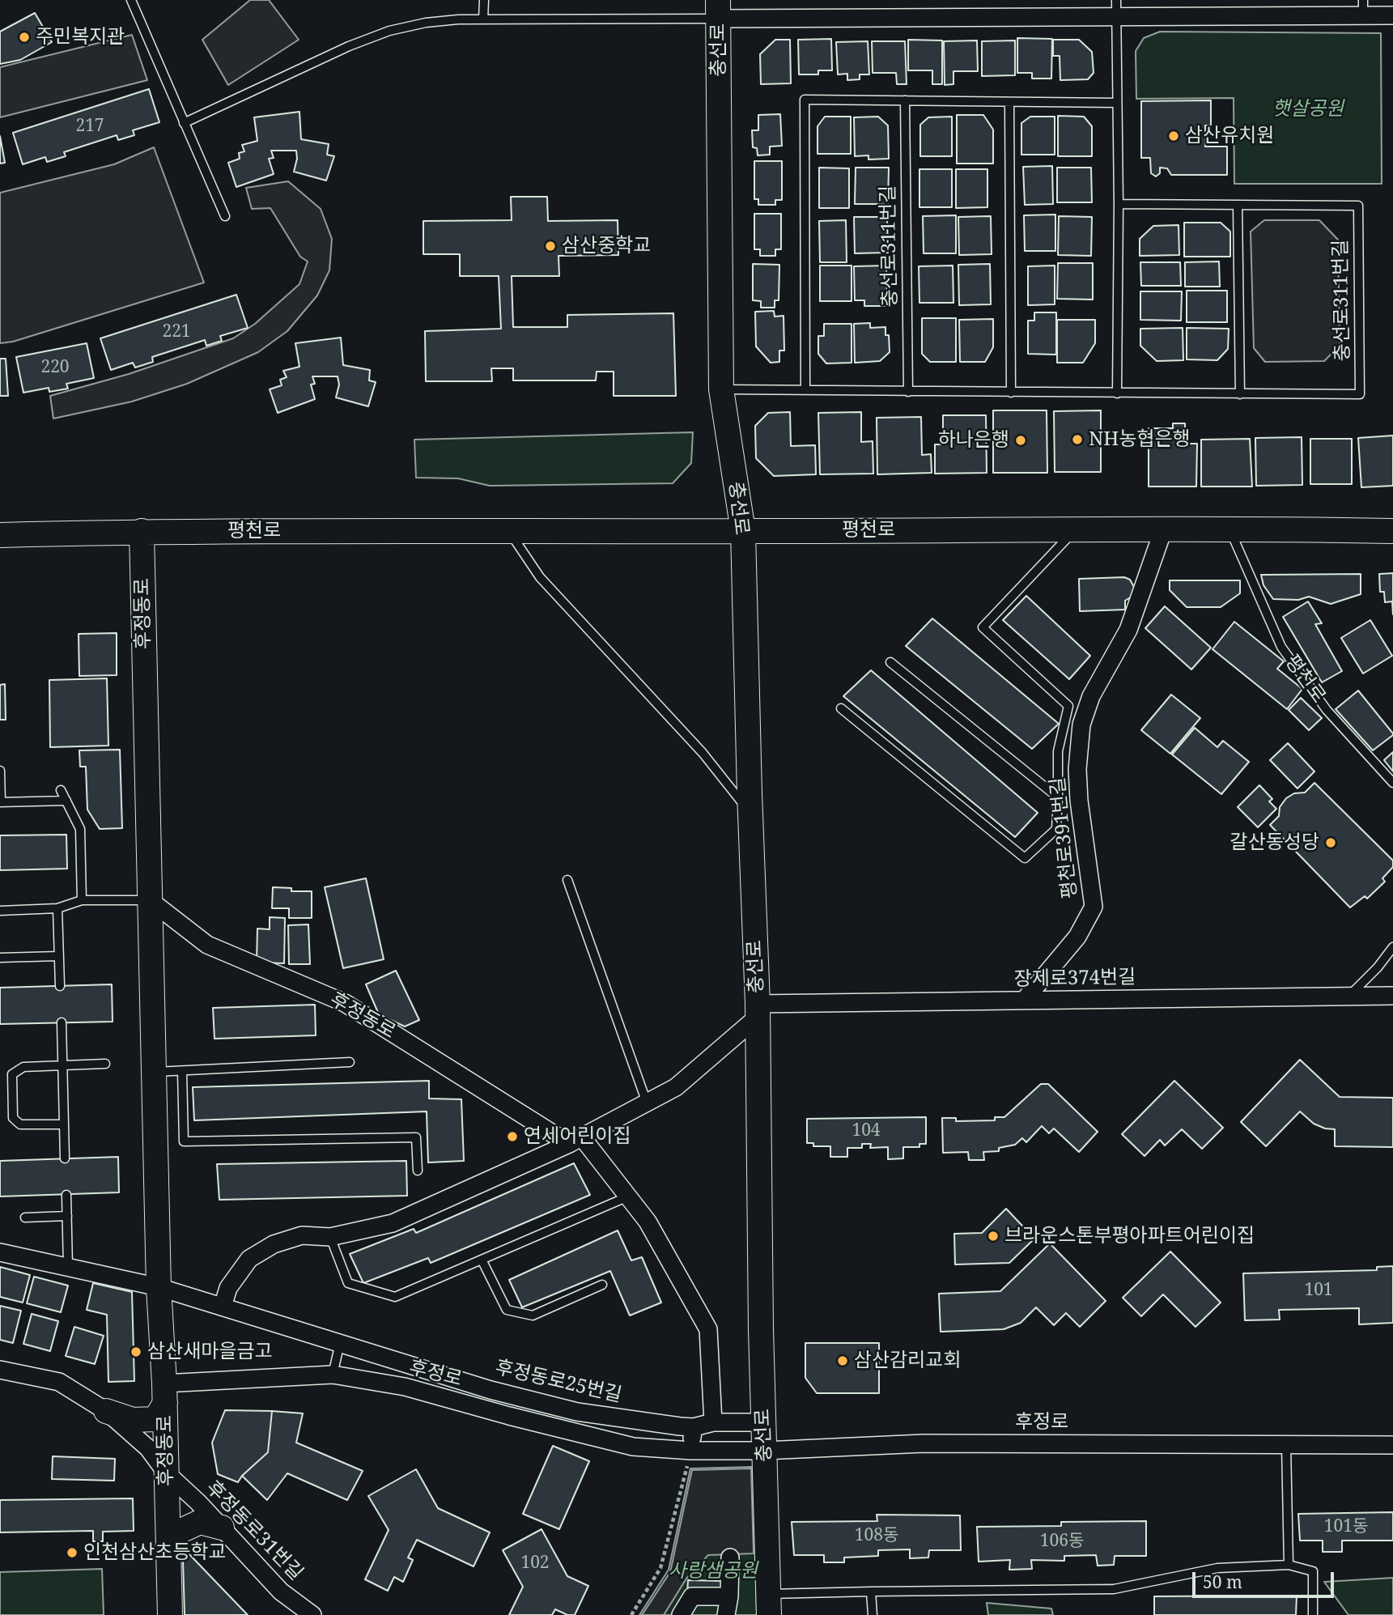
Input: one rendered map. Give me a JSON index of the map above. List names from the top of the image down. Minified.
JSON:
{"streets":{"street":["충선로","평천로","후정동로","평천로391번길","장제로374번길","후정로","후정동로25번길","후정동로31번길"],"lane":["충선로311번길"]},"crossings":[["충선로","충선로311번길"],["충선로","평천로"],["충선로","후정동로"],["충선로","장제로374번길"],["충선로","후정로"],["평천로","후정동로"],["평천로","평천로391번길"],["후정동로","후정로"],["후정동로","후정동로25번길"],["후정동로","후정동로31번길"],["평천로391번길","장제로374번길"]],"parks":["햇살공원","사랑샘공원"],"places":["주민복지관","삼산유치원","삼산중학교","NH농협은행","하나은행","갈산동성당","연세어린이집","브라운스톤부평아파트어린이집","삼산새마을금고","삼산감리교회","인천삼산초등학교"],"house_numbers":["217","221","220","104","101","101동","108동","106동","102"],"scale_bar":"50 m"}
